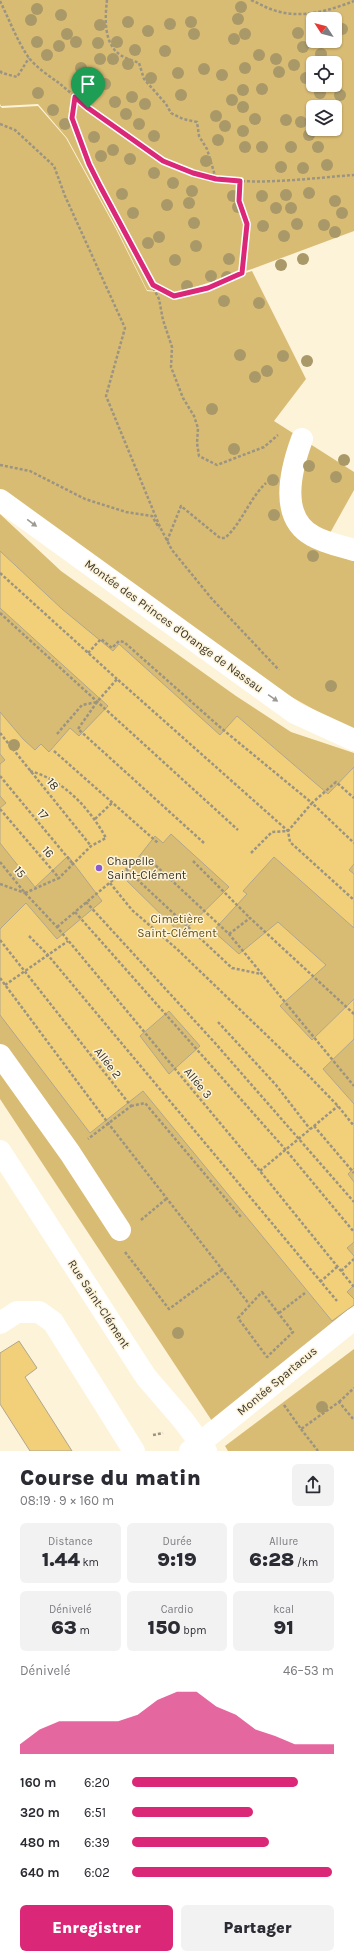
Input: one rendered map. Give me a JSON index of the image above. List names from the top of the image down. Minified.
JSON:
{"streets":{"street":["Montée des Princes d'Orange de Nassau","Rue Saint-Clément","Montée Spartacus"],"path":["18","17","16","15","Allée 2","Allée 3"]},"crossings":[["15","Allée 3"],["Rue Saint-Clément","Montée Spartacus"]],"one_way":["Montée des Princes d'Orange de Nassau"],"parks":["Cimetière Saint-Clément"],"places":["Chapelle Saint-Clément"],"north":"top left","page":{"heading":["Course du matin","08:19 · 9 × 160 m"],"stats":[["Distance","1.44 km"],["Durée","9:19"],["Allure","6:28 /km"],["Dénivelé","63 m"],["Cardio","150 bpm"],["kcal","91"]],"chart":["Dénivelé","46–53 m"],"list":[{"name":"160 m","note":"6:20"},{"name":"320 m","note":"6:51"},{"name":"480 m","note":"6:39"},{"name":"640 m","note":"6:02"}],"buttons":["Enregistrer","Partager"]}}
